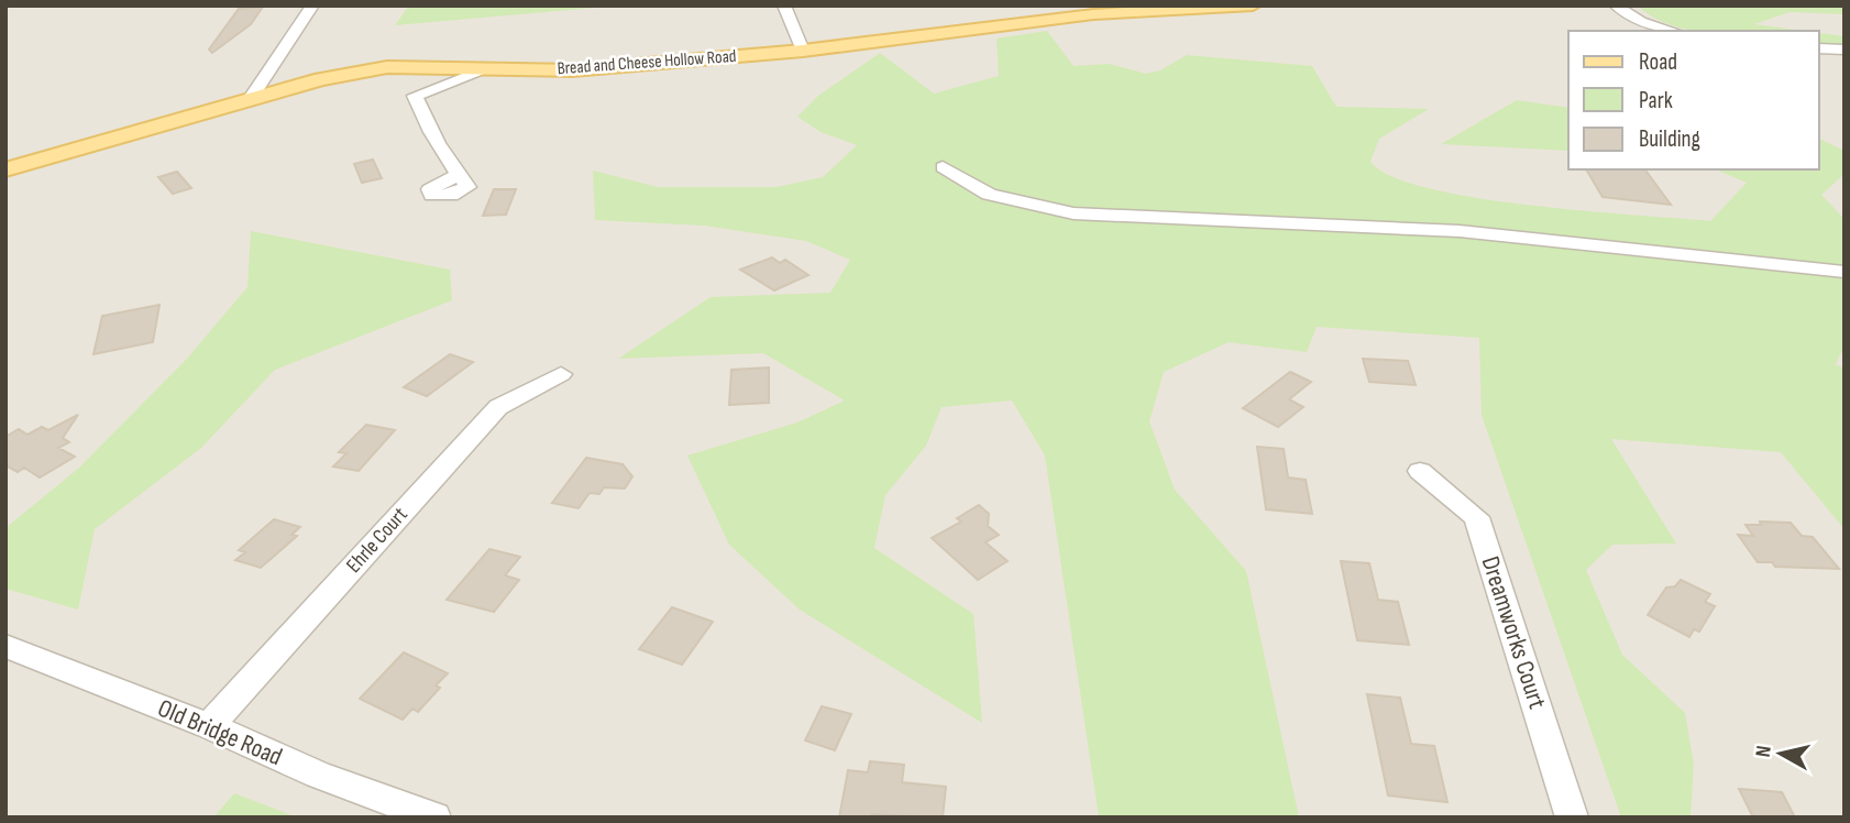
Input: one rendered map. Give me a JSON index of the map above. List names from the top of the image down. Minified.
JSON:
{"streets":{"main road":["Bread and Cheese Hollow Road"],"street":["Ehrle Court","Dreamworks Court","Old Bridge Road"]},"crossings":[["Ehrle Court","Old Bridge Road"]],"legend":["Road","Park","Building"],"north":"left"}
